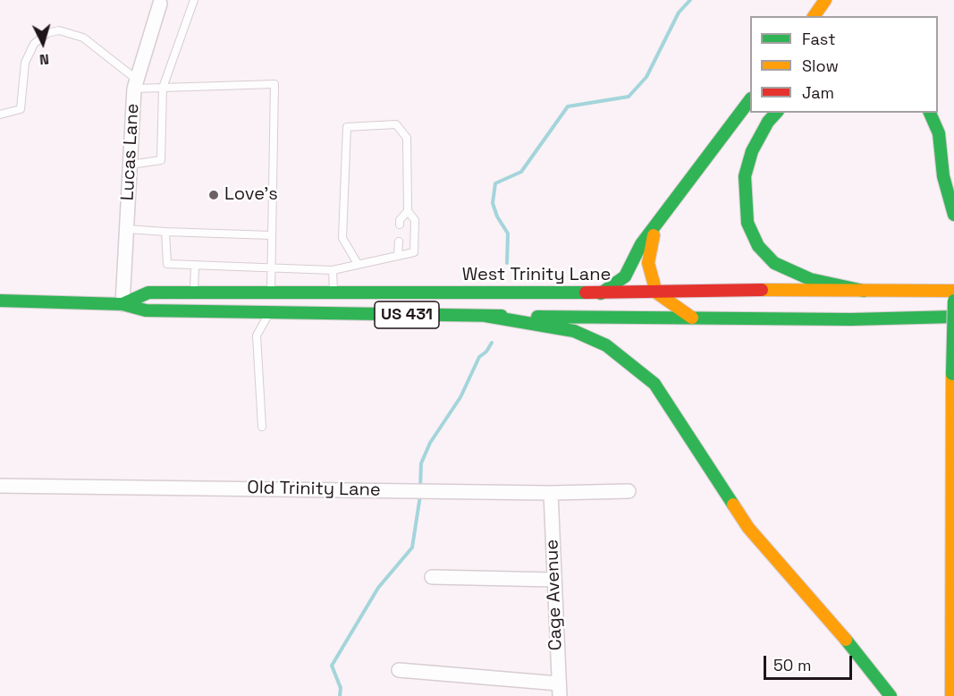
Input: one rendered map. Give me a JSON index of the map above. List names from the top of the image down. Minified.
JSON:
{"streets":{"main road":["West Trinity Lane","US 431"],"street":["Lucas Lane","Old Trinity Lane","Cage Avenue"]},"crossings":[["Lucas Lane","West Trinity Lane"],["Old Trinity Lane","Cage Avenue"]],"places":["Love's"],"legend":["Fast","Slow","Jam"],"scale_bar":"50 m","north":"bottom"}
